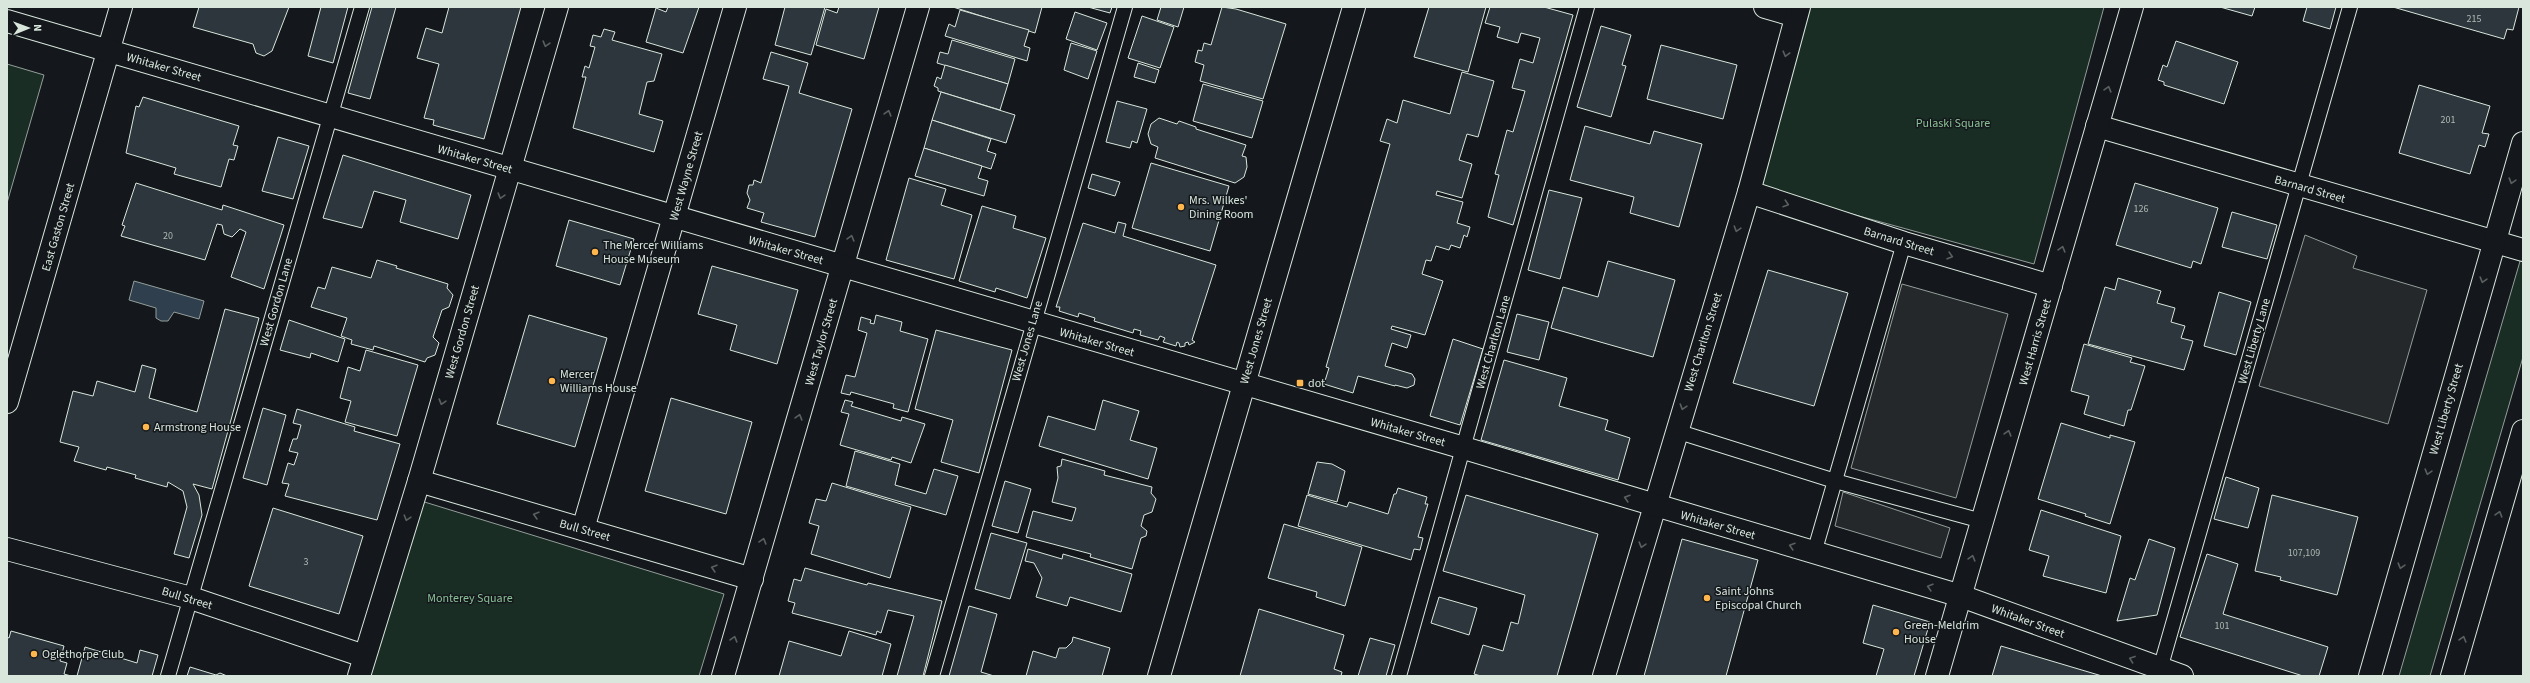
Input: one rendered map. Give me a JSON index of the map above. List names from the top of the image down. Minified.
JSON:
{"streets":{"street":["Whitaker Street","West Wayne Street","Barnard Street","East Gaston Street","West Gordon Street","West Jones Street","West Taylor Street","West Charlton Street","West Harris Street","West Liberty Street","Bull Street"],"lane":["West Gordon Lane","West Jones Lane","West Liberty Lane","West Charlton Lane"]},"crossings":[["Whitaker Street","West Wayne Street"],["Whitaker Street","East Gaston Street"],["Whitaker Street","West Gordon Lane"],["Whitaker Street","West Gordon Street"],["Whitaker Street","West Jones Lane"],["Whitaker Street","West Jones Street"],["Whitaker Street","West Liberty Lane"],["Whitaker Street","West Taylor Street"],["Whitaker Street","West Charlton Lane"],["Whitaker Street","West Charlton Street"],["Whitaker Street","West Harris Street"],["West Wayne Street","Bull Street"],["Barnard Street","West Liberty Lane"],["Barnard Street","West Charlton Street"],["Barnard Street","West Harris Street"],["Barnard Street","West Liberty Street"],["West Gordon Lane","Bull Street"],["West Gordon Street","Bull Street"],["West Taylor Street","Bull Street"]],"one_way":["Barnard Street","West Gordon Street","West Taylor Street","West Charlton Street","West Harris Street","Bull Street"],"parks":["Pulaski Square","Monterey Square"],"places":{"other":["Mrs. Wilkes' Dining Room","The Mercer Williams House Museum","Mercer Williams House","Armstrong House","Saint Johns Episcopal Church","Green-Meldrim House","Oglethorpe Club"],"transit":["dot"]},"house_numbers":["215","201","126","20","107,109","3","101"],"north":"right"}
